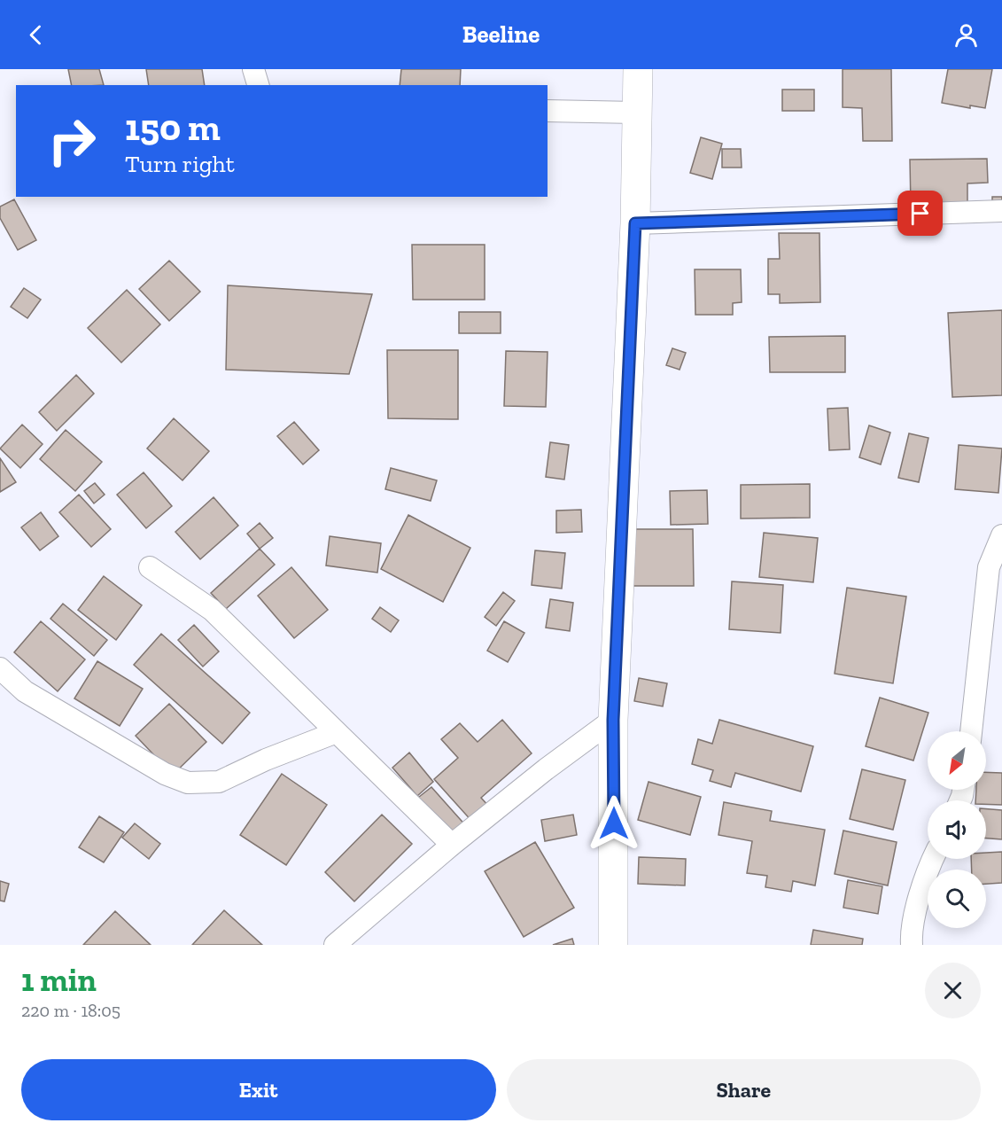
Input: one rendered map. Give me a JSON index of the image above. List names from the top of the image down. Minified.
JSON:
{"north":"bottom left","page":{"header":"Beeline","turn":["150 m","Turn right"],"heading":["1 min","220 m · 18:05"],"buttons":["Exit","Share"]}}
